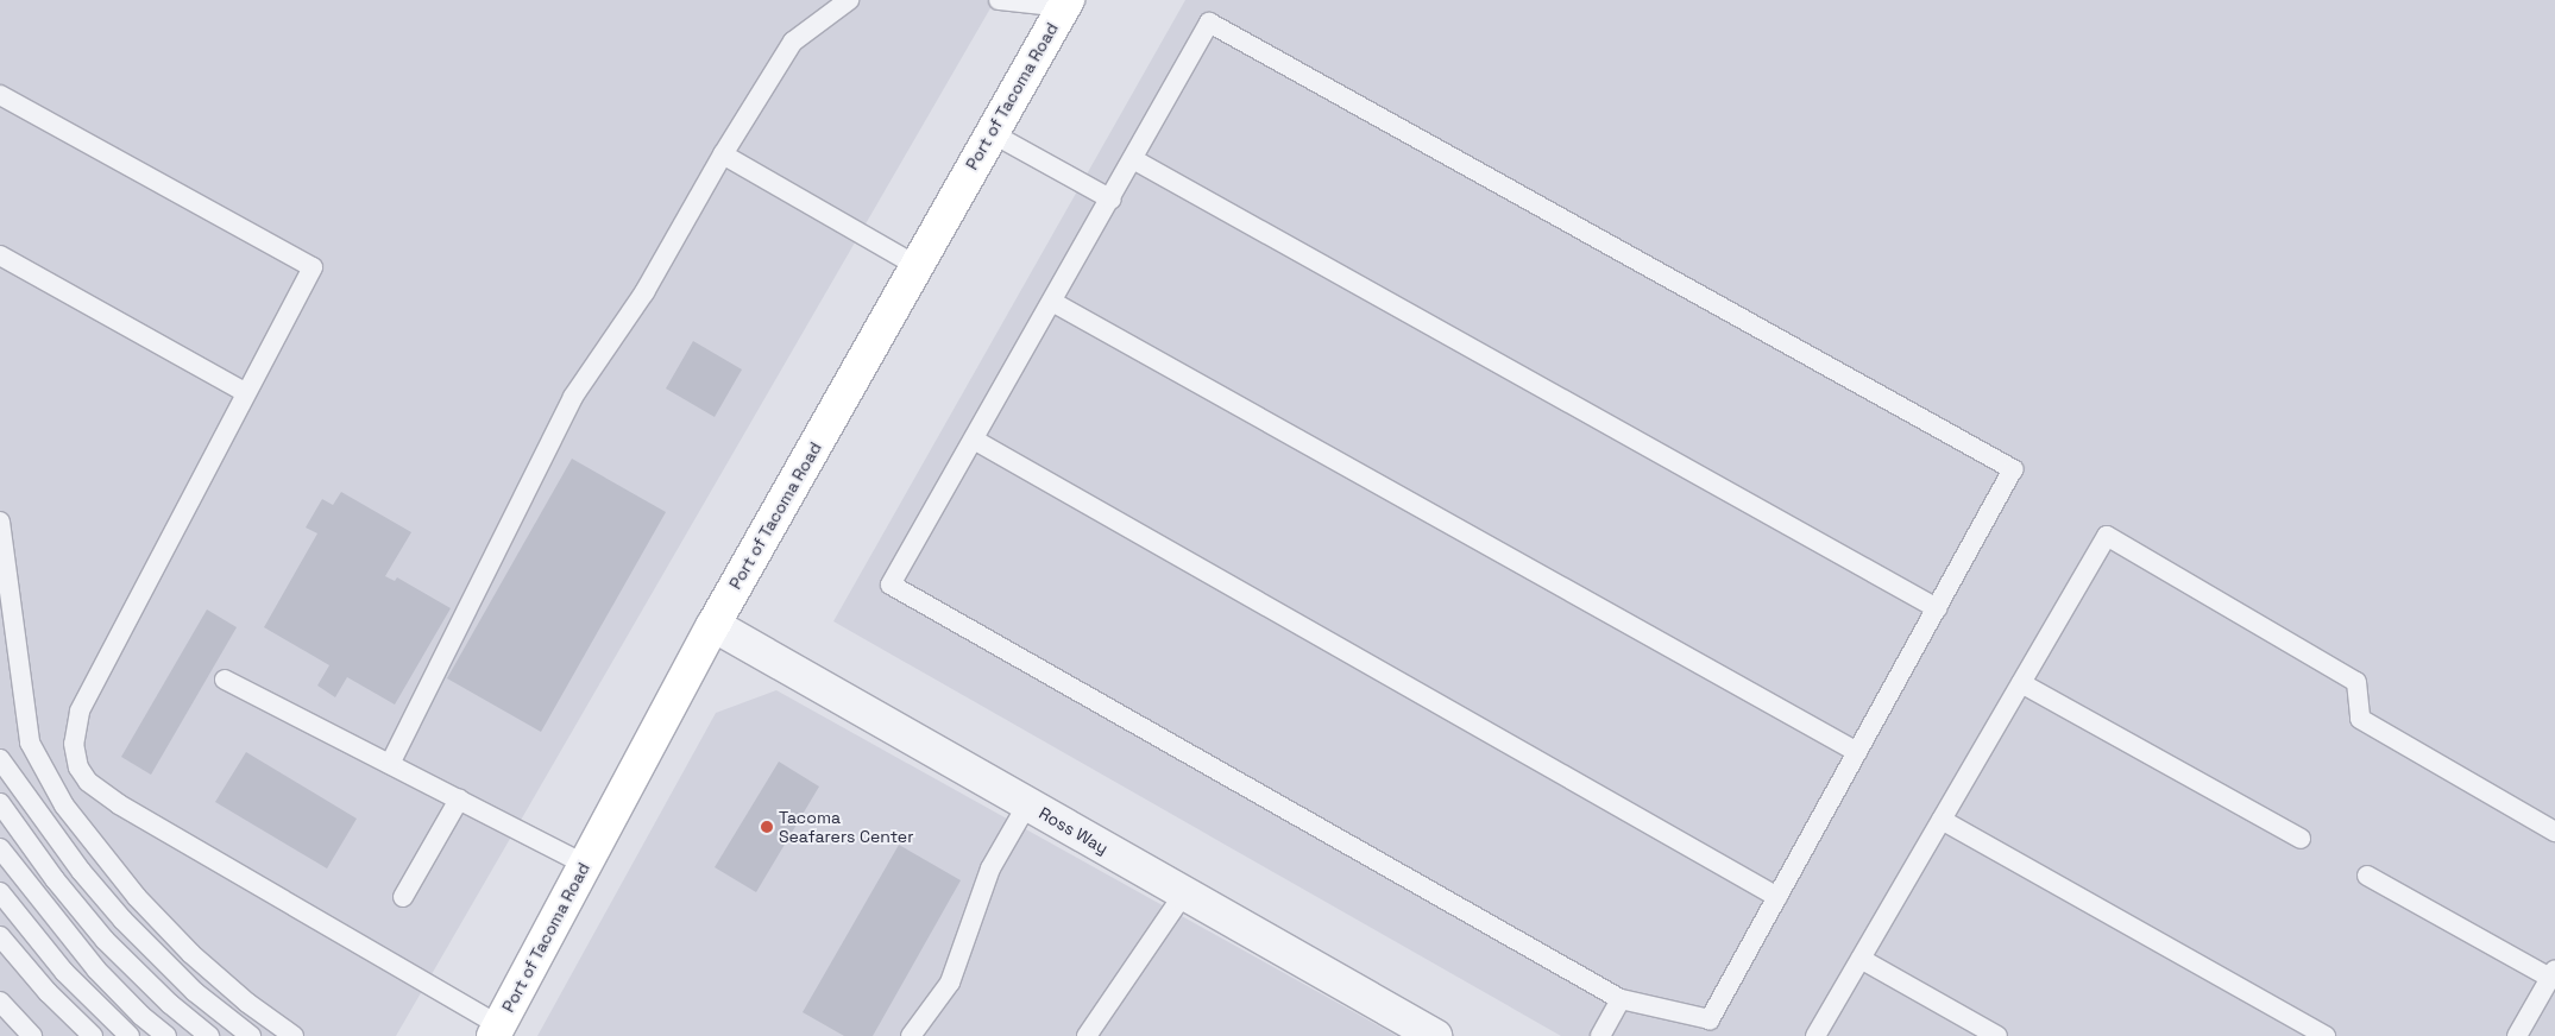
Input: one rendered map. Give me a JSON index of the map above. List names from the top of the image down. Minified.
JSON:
{"streets":{"main road":["Port of Tacoma Road"],"street":["Ross Way"]},"crossings":[["Port of Tacoma Road","Ross Way"]],"places":["Tacoma Seafarers Center"]}
